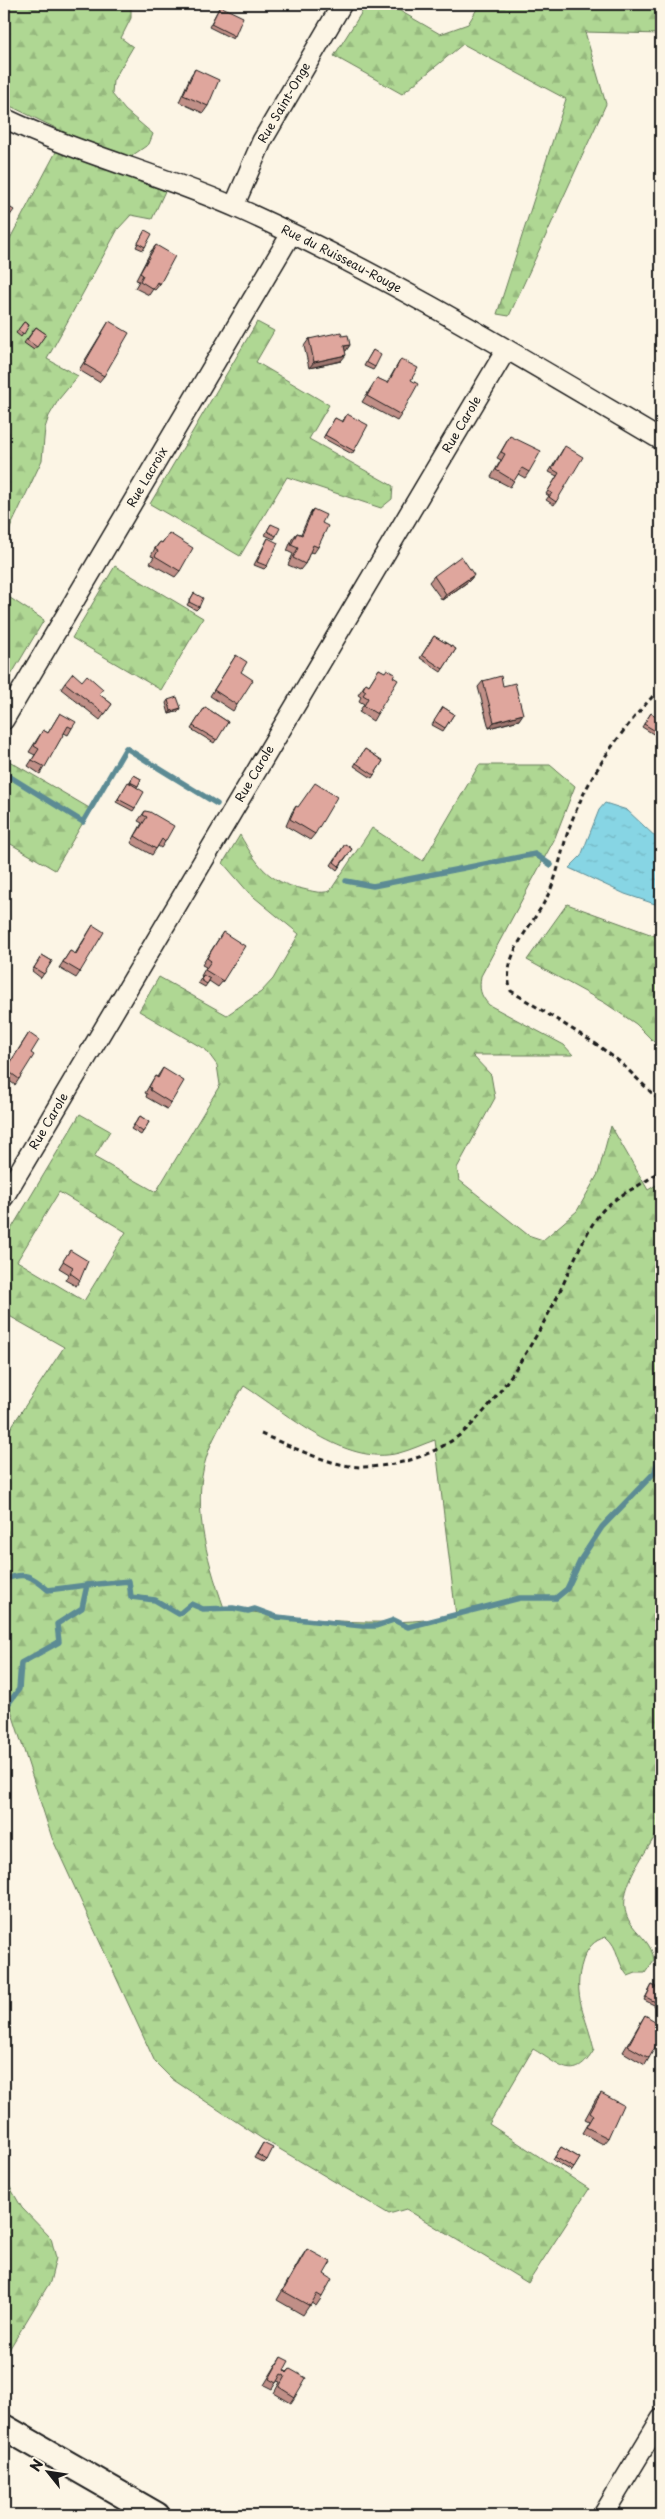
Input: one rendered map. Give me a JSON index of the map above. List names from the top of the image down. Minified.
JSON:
{"streets":{"street":["Rue Saint-Onge","Rue du Ruisseau-Rouge","Rue Carole","Rue Lacroix"]},"crossings":[["Rue Saint-Onge","Rue du Ruisseau-Rouge"],["Rue du Ruisseau-Rouge","Rue Carole"],["Rue du Ruisseau-Rouge","Rue Lacroix"]],"north":"top left"}
